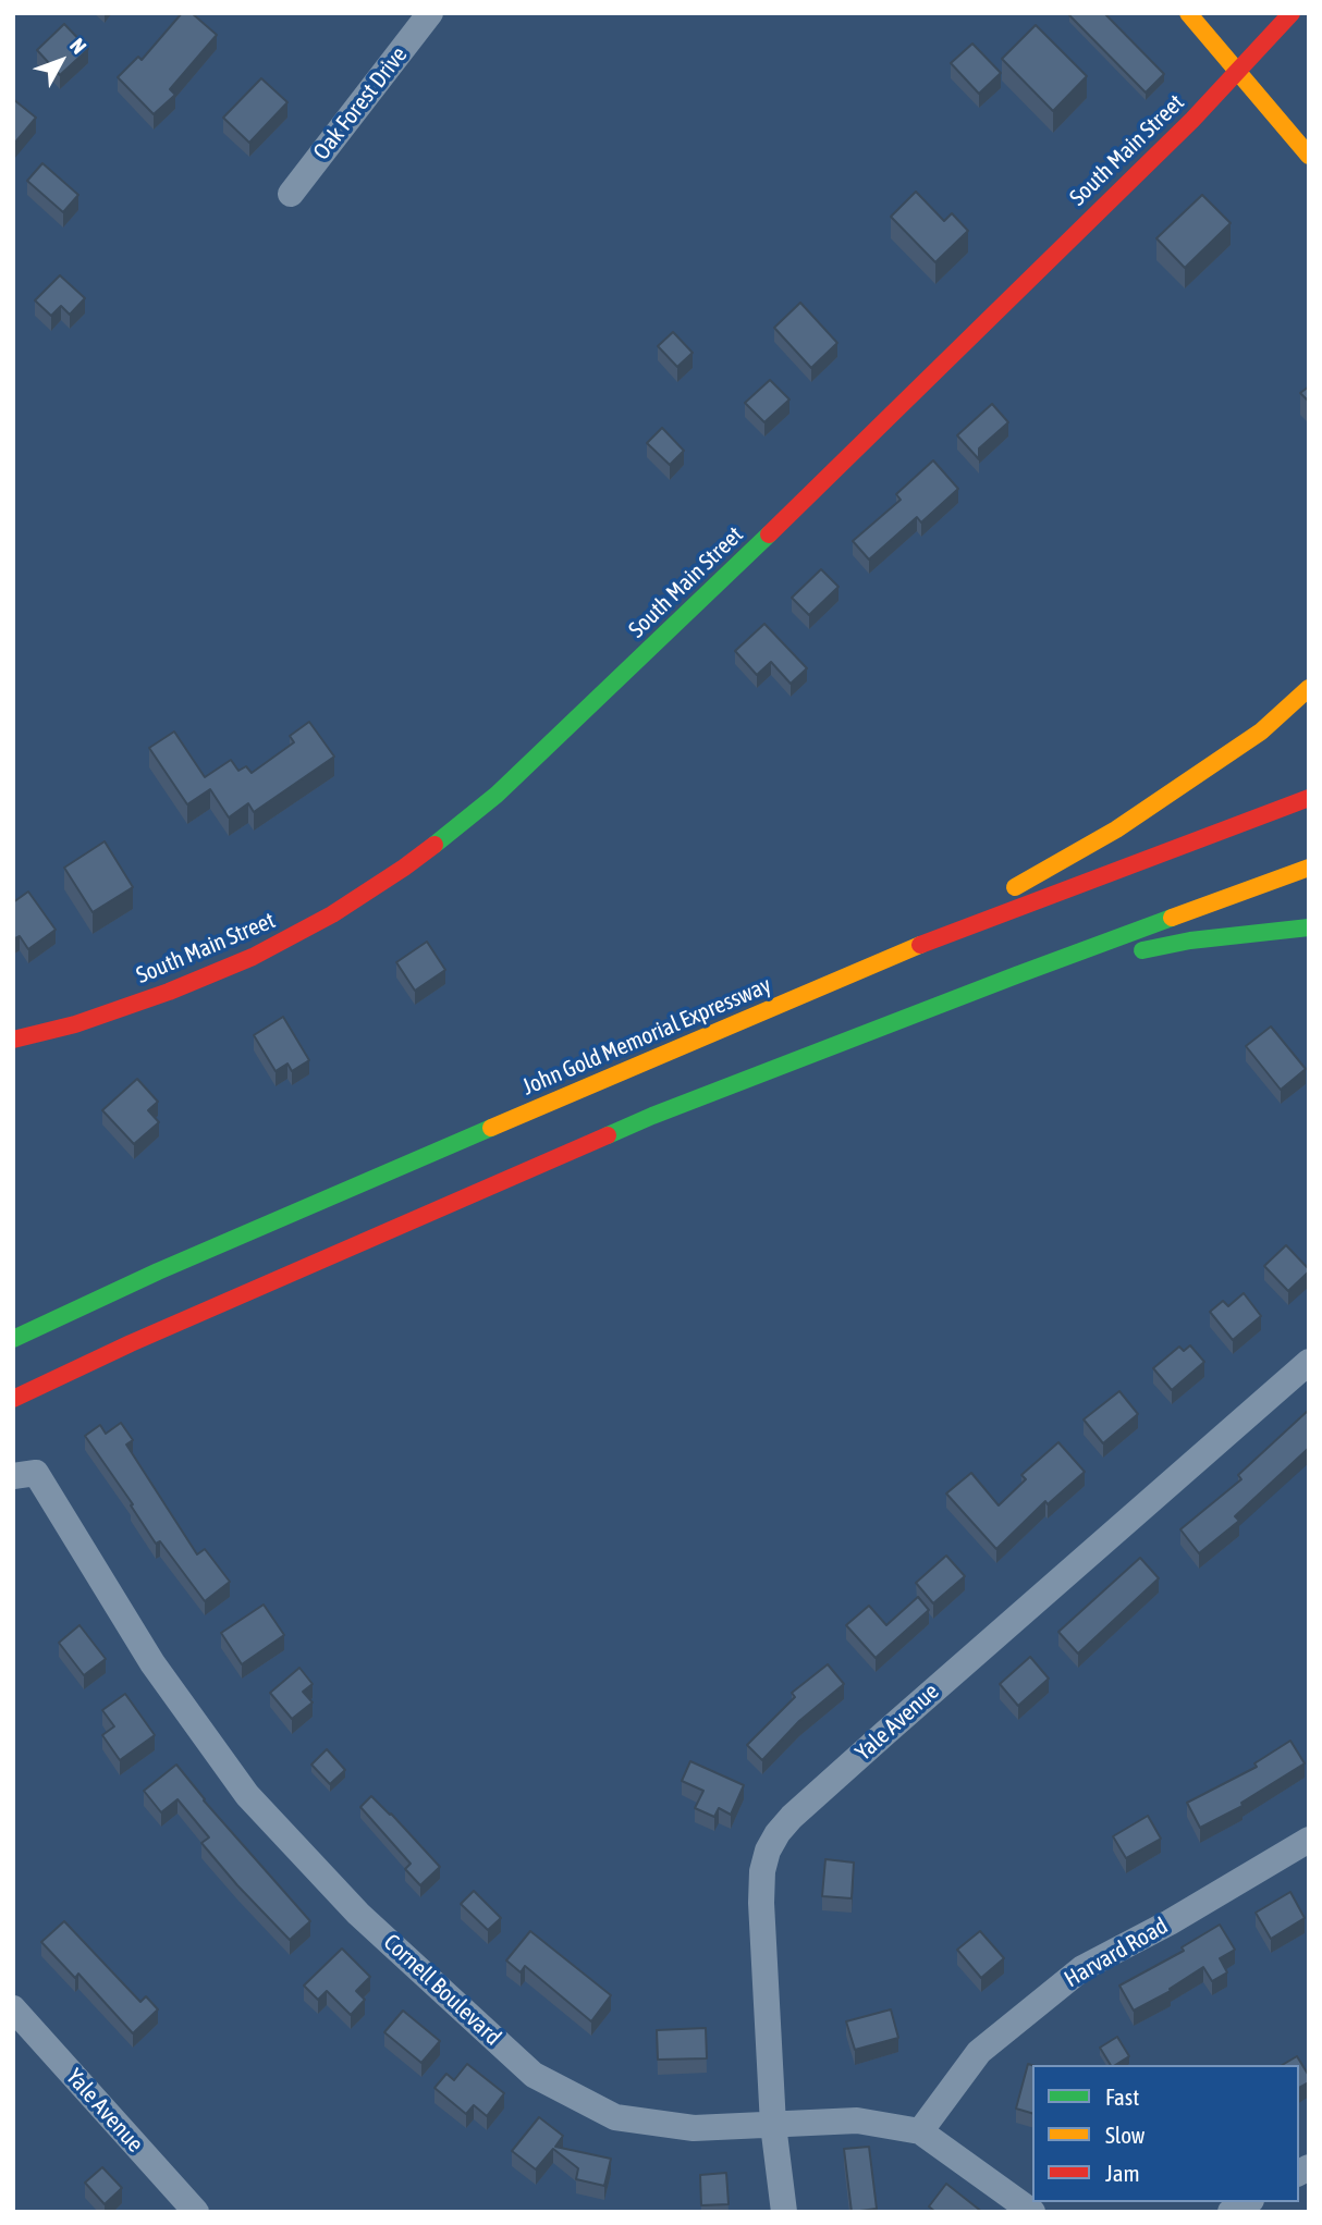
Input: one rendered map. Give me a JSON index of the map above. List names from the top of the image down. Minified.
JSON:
{"streets":{"main road":["South Main Street","John Gold Memorial Expressway"],"street":["Oak Forest Drive","Yale Avenue","Harvard Road","Cornell Boulevard"]},"crossings":[["Yale Avenue","Cornell Boulevard"],["Harvard Road","Cornell Boulevard"]],"legend":["Fast","Slow","Jam"],"north":"top right"}
